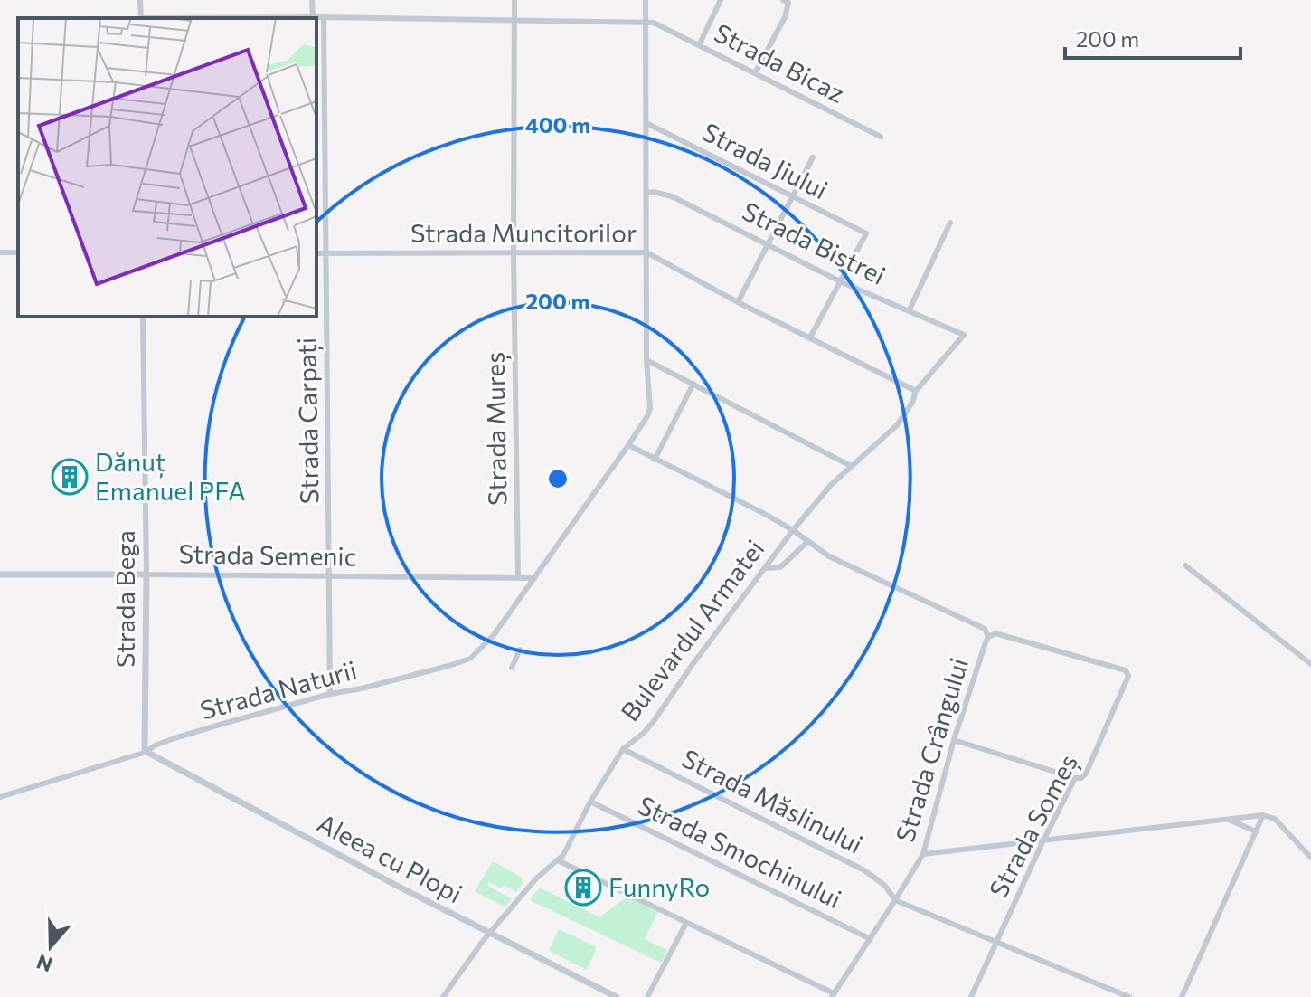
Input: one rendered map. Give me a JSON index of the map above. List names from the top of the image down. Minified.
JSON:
{"streets":{"street":["Strada Bicaz","Strada Jiului","Strada Muncitorilor","Strada Bistrei","Strada Carpați","Strada Mureș","Strada Semenic","Strada Bega","Bulevardul Armatei","Strada Naturii","Strada Crângului","Strada Măslinului","Strada Someș","Strada Smochinului","Aleea cu Plopi"]},"crossings":[["Strada Bicaz","Strada Carpați"],["Strada Bicaz","Strada Mureș"],["Strada Bicaz","Strada Naturii"],["Strada Jiului","Strada Bistrei"],["Strada Jiului","Strada Naturii"],["Strada Muncitorilor","Strada Carpați"],["Strada Muncitorilor","Strada Mureș"],["Strada Muncitorilor","Bulevardul Armatei"],["Strada Muncitorilor","Strada Naturii"],["Strada Bistrei","Bulevardul Armatei"],["Strada Bistrei","Strada Naturii"],["Strada Carpați","Strada Semenic"],["Strada Carpați","Strada Naturii"],["Strada Mureș","Strada Semenic"],["Strada Semenic","Strada Bega"],["Strada Semenic","Strada Naturii"],["Strada Bega","Strada Naturii"],["Strada Bega","Aleea cu Plopi"],["Bulevardul Armatei","Strada Măslinului"],["Bulevardul Armatei","Strada Smochinului"],["Bulevardul Armatei","Aleea cu Plopi"],["Strada Naturii","Aleea cu Plopi"],["Strada Crângului","Strada Măslinului"],["Strada Crângului","Strada Someș"],["Strada Crângului","Strada Smochinului"]],"places":{"building":["Dănuț Emanuel PFA","FunnyRo"]},"scale_bar":"200 m","north":"bottom","rings":["400 m","200 m"]}
